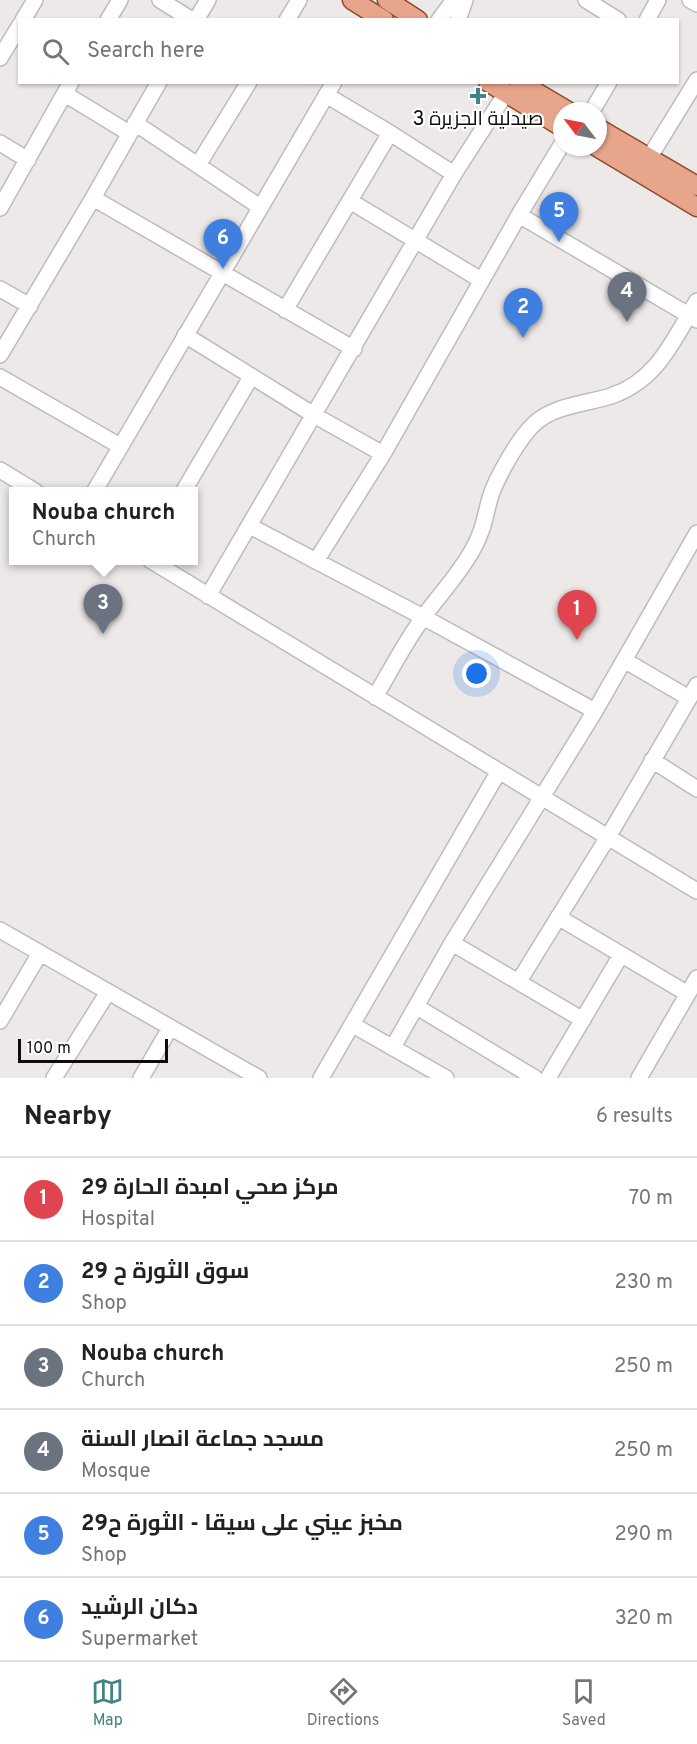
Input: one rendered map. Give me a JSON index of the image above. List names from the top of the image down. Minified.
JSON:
{"places":{"health":["صيدلية الجزيرة 3"]},"scale_bar":"100 m","north":"top left","page":{"search":"Search here","pins":["5","6","4","2","3","1"],"popup":["Nouba church","Church"],"scale":"100 m","heading":["Nearby","6 results"],"list":[{"mark":"1","name":"مركز صحي امبدة الحارة 29","note":"Hospital","value":"70 m"},{"mark":"2","name":"سوق الثورة ح 29","note":"Shop","value":"230 m"},{"mark":"3","name":"Nouba church","note":"Church","value":"250 m"},{"mark":"4","name":"مسجد جماعة انصار السنة","note":"Mosque","value":"250 m"},{"mark":"5","name":"مخبز عيني على سيقا - الثورة ح29","note":"Shop","value":"290 m"},{"mark":"6","name":"دكان الرشيد","note":"Supermarket","value":"320 m"}],"nav":["Map","Directions","Saved"]}}
